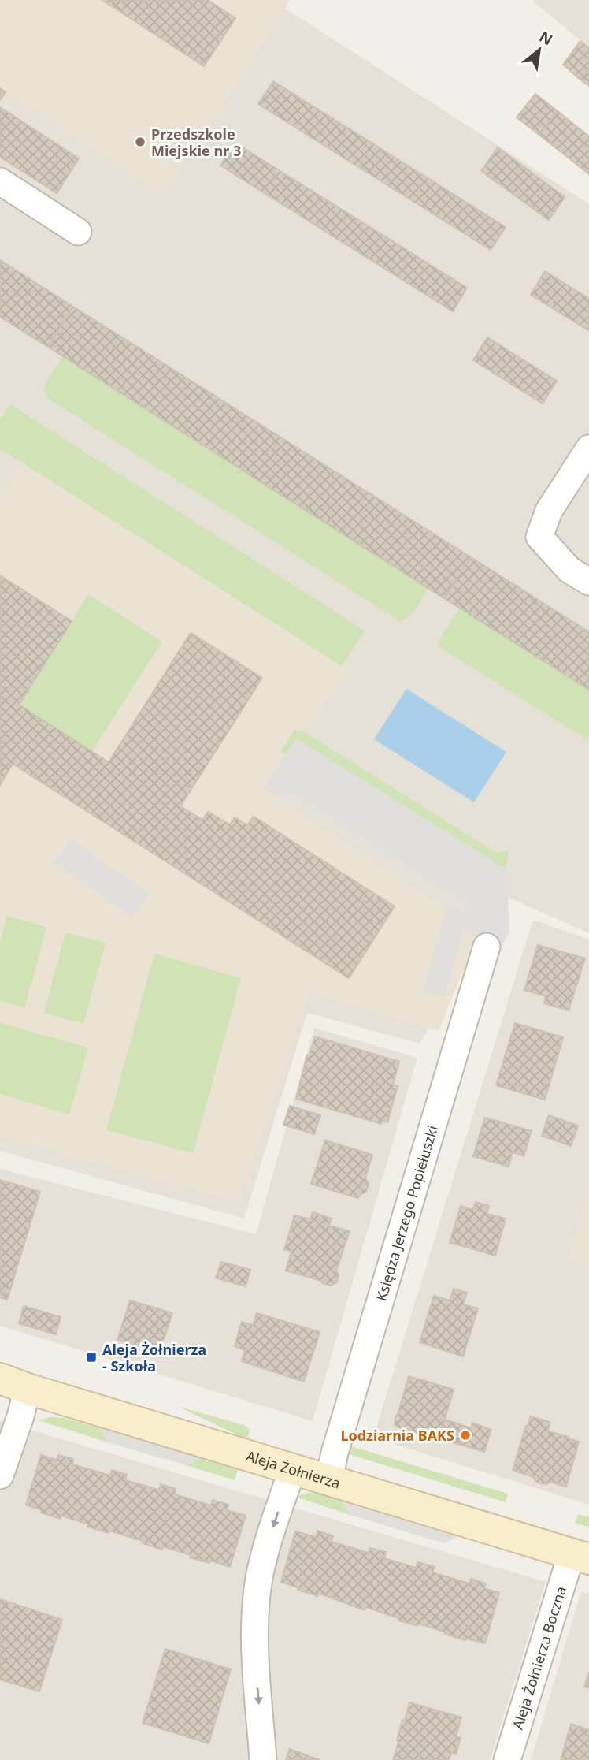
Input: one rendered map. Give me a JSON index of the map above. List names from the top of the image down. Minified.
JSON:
{"streets":{"street":["Księdza Jerzego Popiełuszki","Aleja Żołnierza","Aleja Żołnierza Boczna"]},"crossings":[["Księdza Jerzego Popiełuszki","Aleja Żołnierza"],["Aleja Żołnierza","Aleja Żołnierza Boczna"]],"places":{"other":["Przedszkole Miejskie nr 3","Lodziarnia BAKS"],"transit":["Aleja Żołnierza - Szkoła"]},"north":"top right"}
